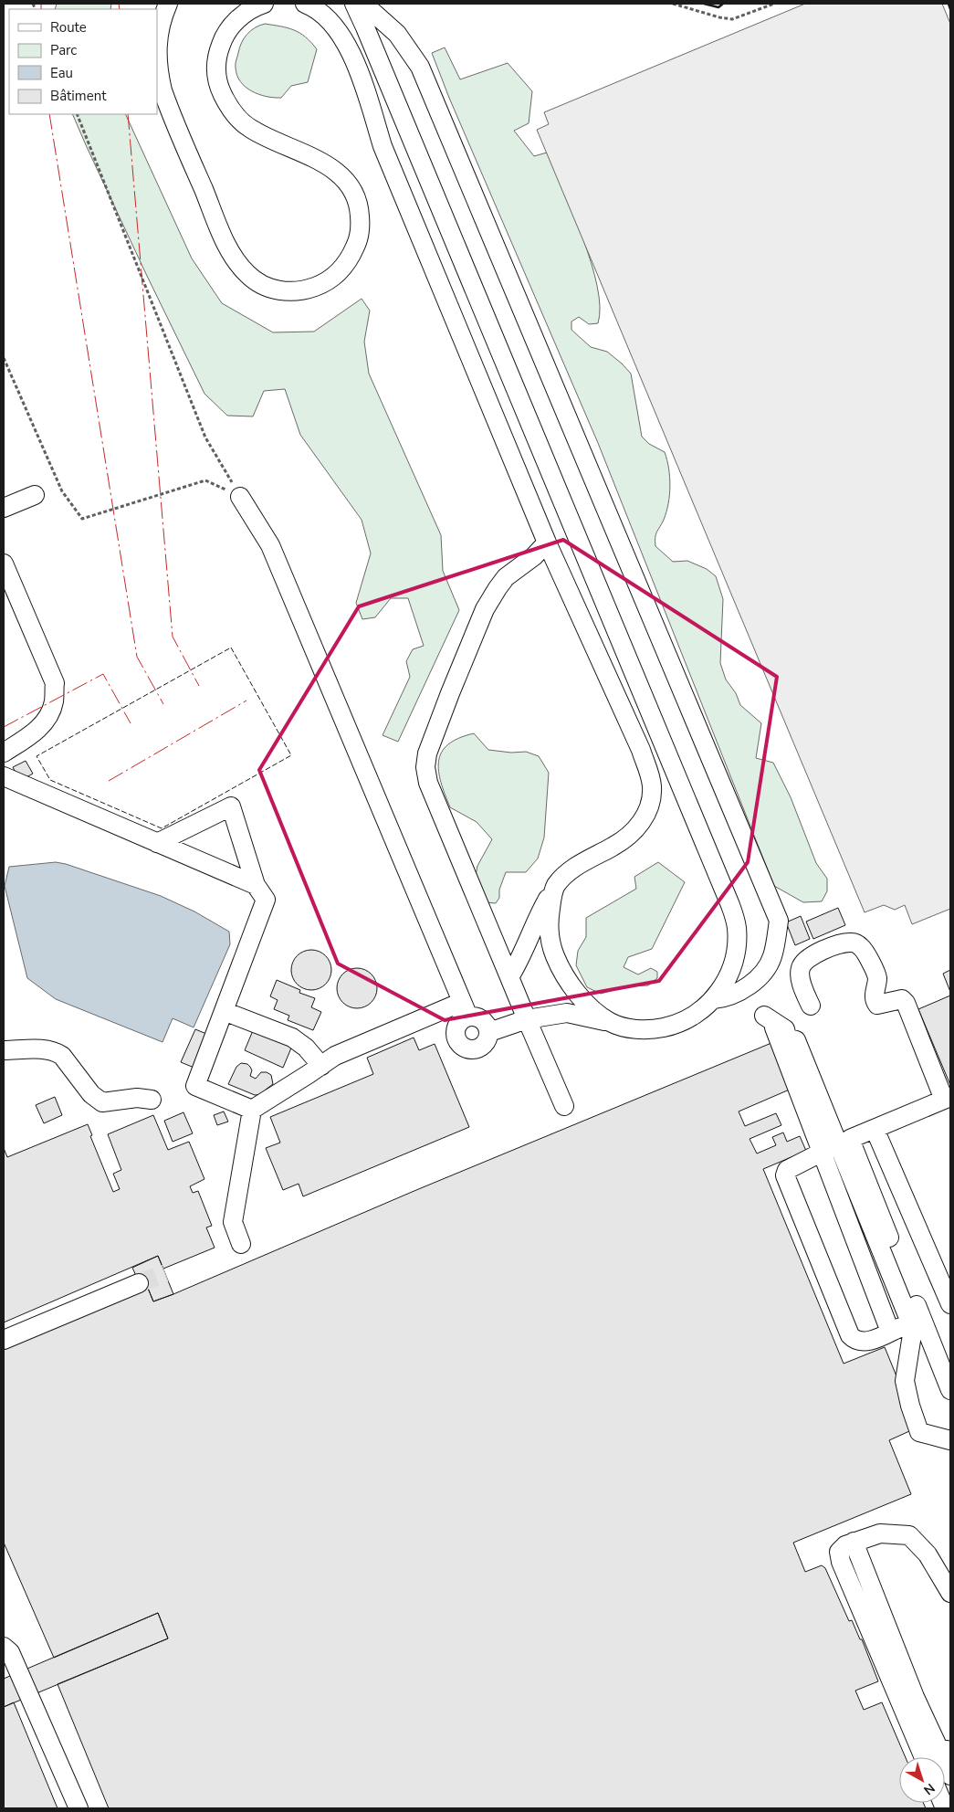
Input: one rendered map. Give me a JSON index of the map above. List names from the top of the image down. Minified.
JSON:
{"legend":["Route","Parc","Eau","Bâtiment"],"north":"bottom right"}
